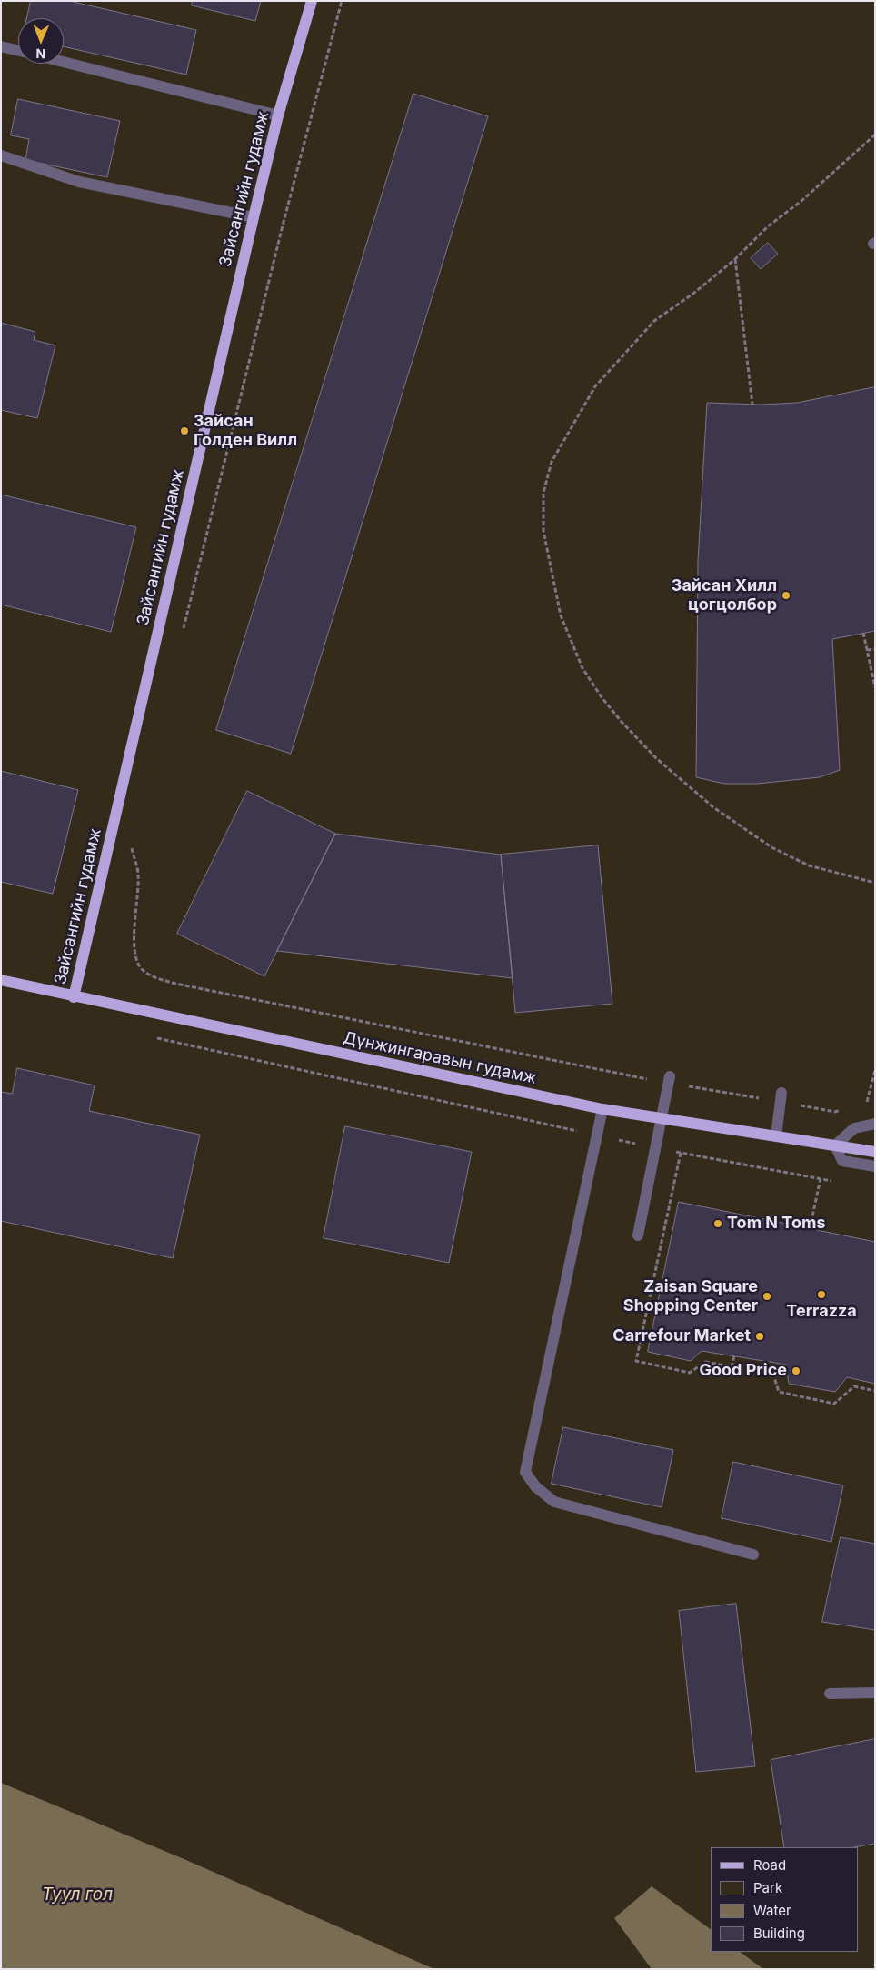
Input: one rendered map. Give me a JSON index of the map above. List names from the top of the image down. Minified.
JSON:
{"streets":{"main road":["Зайсангийн гудамж","Дүнжингаравын гудамж"]},"crossings":[["Зайсангийн гудамж","Дүнжингаравын гудамж"]],"water":["Туул гол"],"places":["Зайсан Голден Вилл","Зайсан Хилл цогцолбор","Tom N Toms","Terrazza","Zaisan Square Shopping Center","Carrefour Market","Good Price"],"legend":["Road","Park","Water","Building"],"north":"bottom"}
